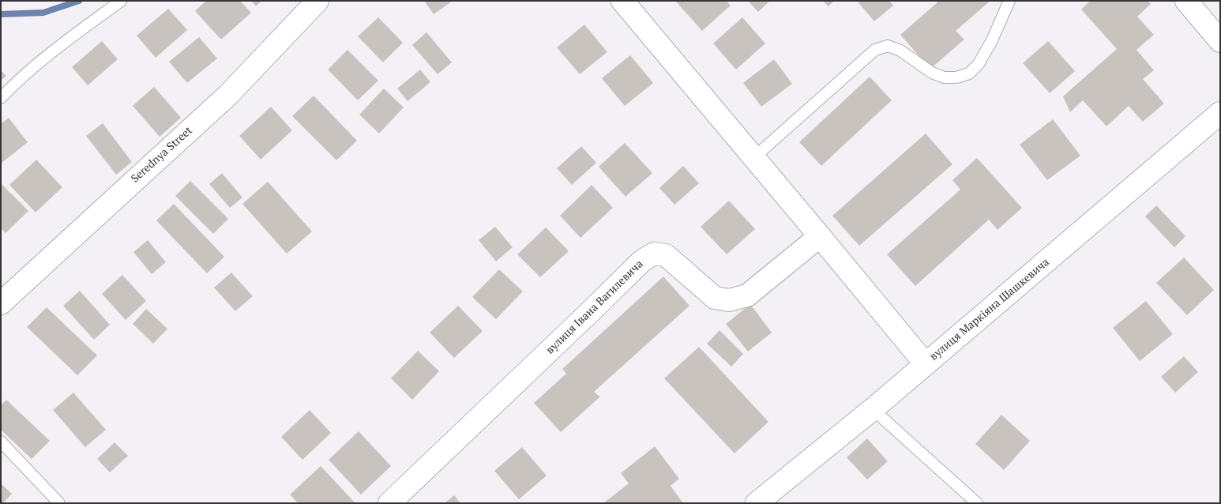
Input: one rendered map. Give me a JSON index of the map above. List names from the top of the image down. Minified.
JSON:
{"streets":{"street":["Serednya Street","вулиця Івана Вагилевича","вулиця Маркіяна Шашкевича"]}}
